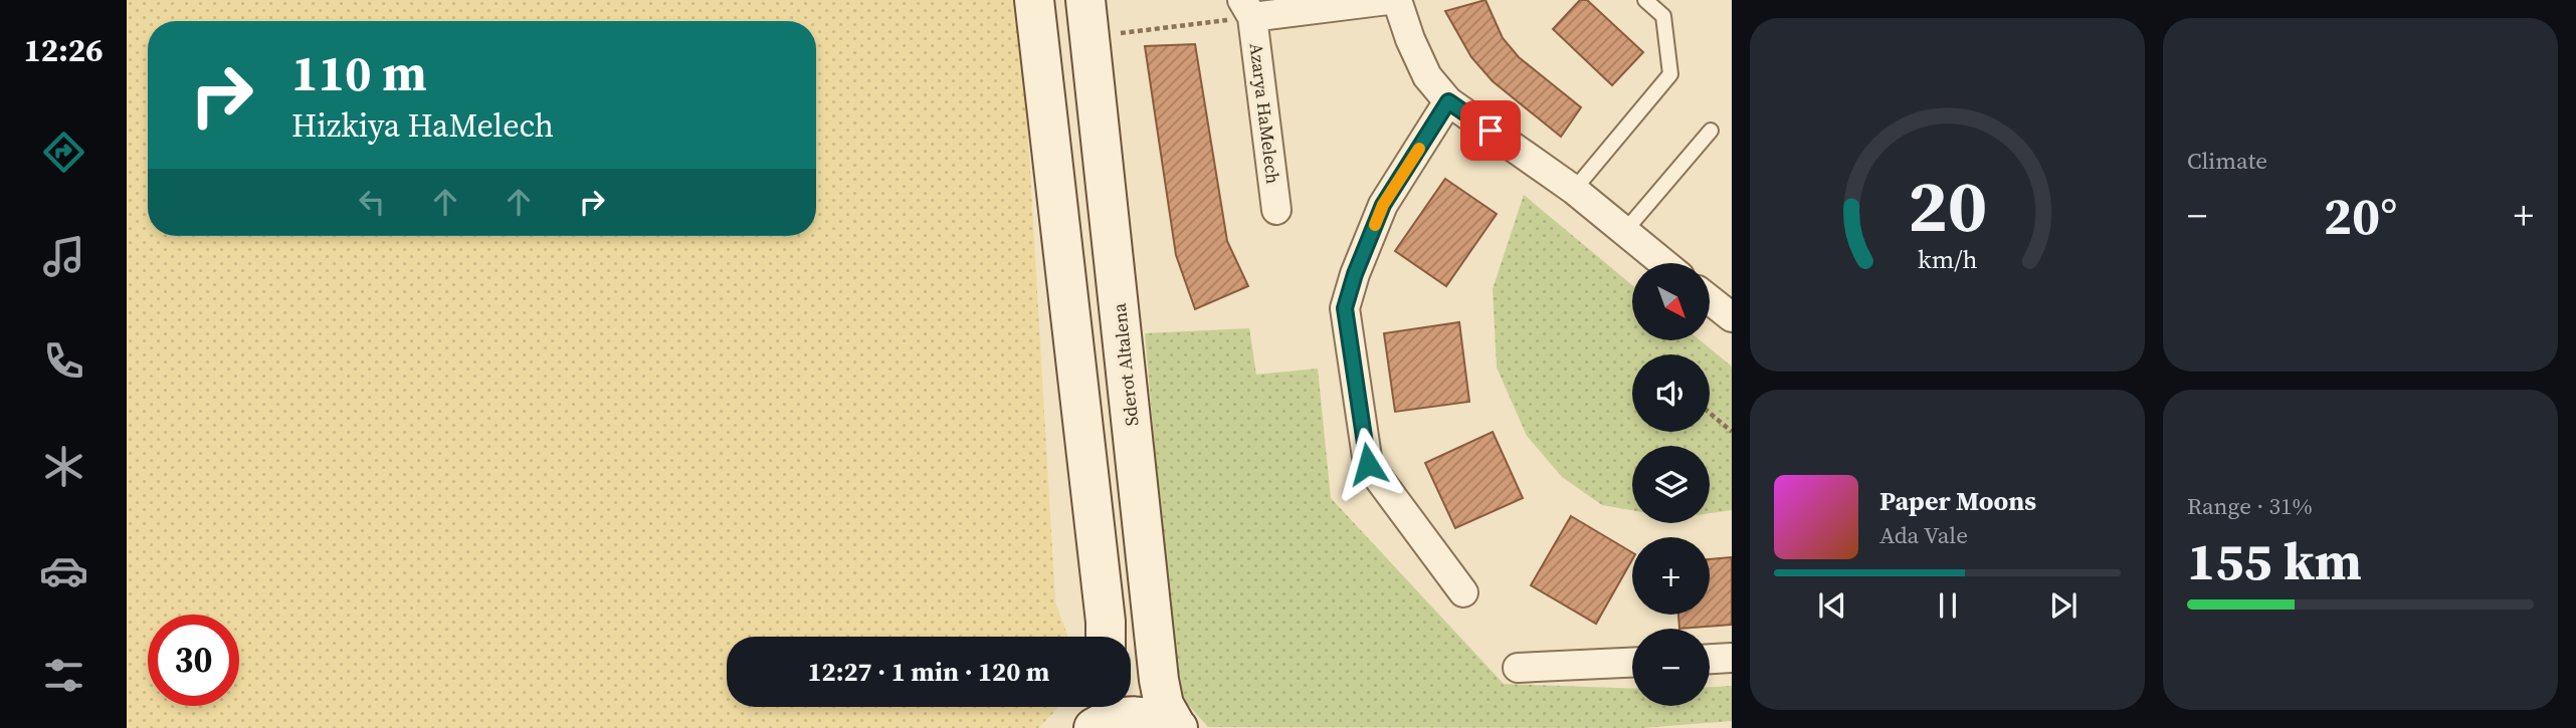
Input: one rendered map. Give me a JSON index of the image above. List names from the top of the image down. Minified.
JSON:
{"streets":{"main road":["Sderot Altalena"],"street":["Azarya HaMelech"]},"north":"bottom right","page":{"tabs":"12:26","tile":["Climate",["Range · 31%","155 km"]],"turn":["110 m","Hizkiya HaMelech"],"heat":["−","20°","+"],"map_buttons":["+","−"],"song":["Paper Moons","Ada Vale"],"limit":"30","trip":"12:27 · 1 min · 120 m","gauge":["20","km/h"]}}
